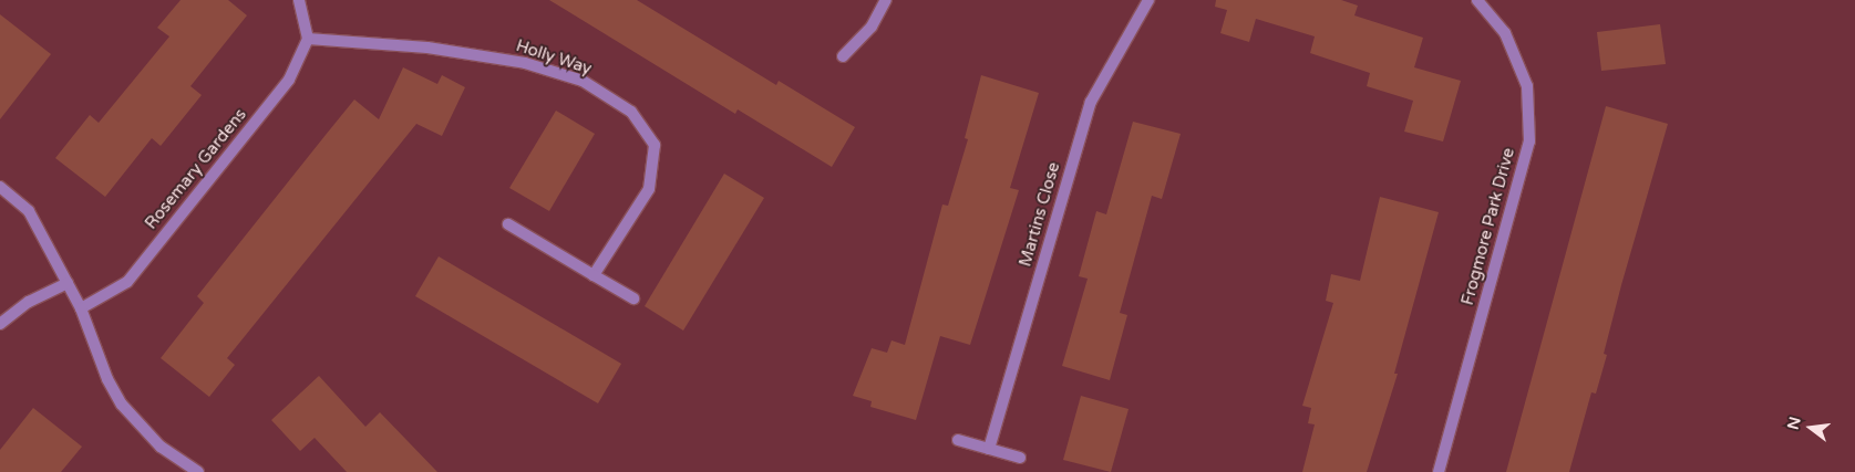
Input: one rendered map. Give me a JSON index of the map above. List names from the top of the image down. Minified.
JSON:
{"streets":{"street":["Holly Way","Rosemary Gardens","Martins Close","Frogmore Park Drive"]},"crossings":[["Holly Way","Rosemary Gardens"]],"north":"left"}
